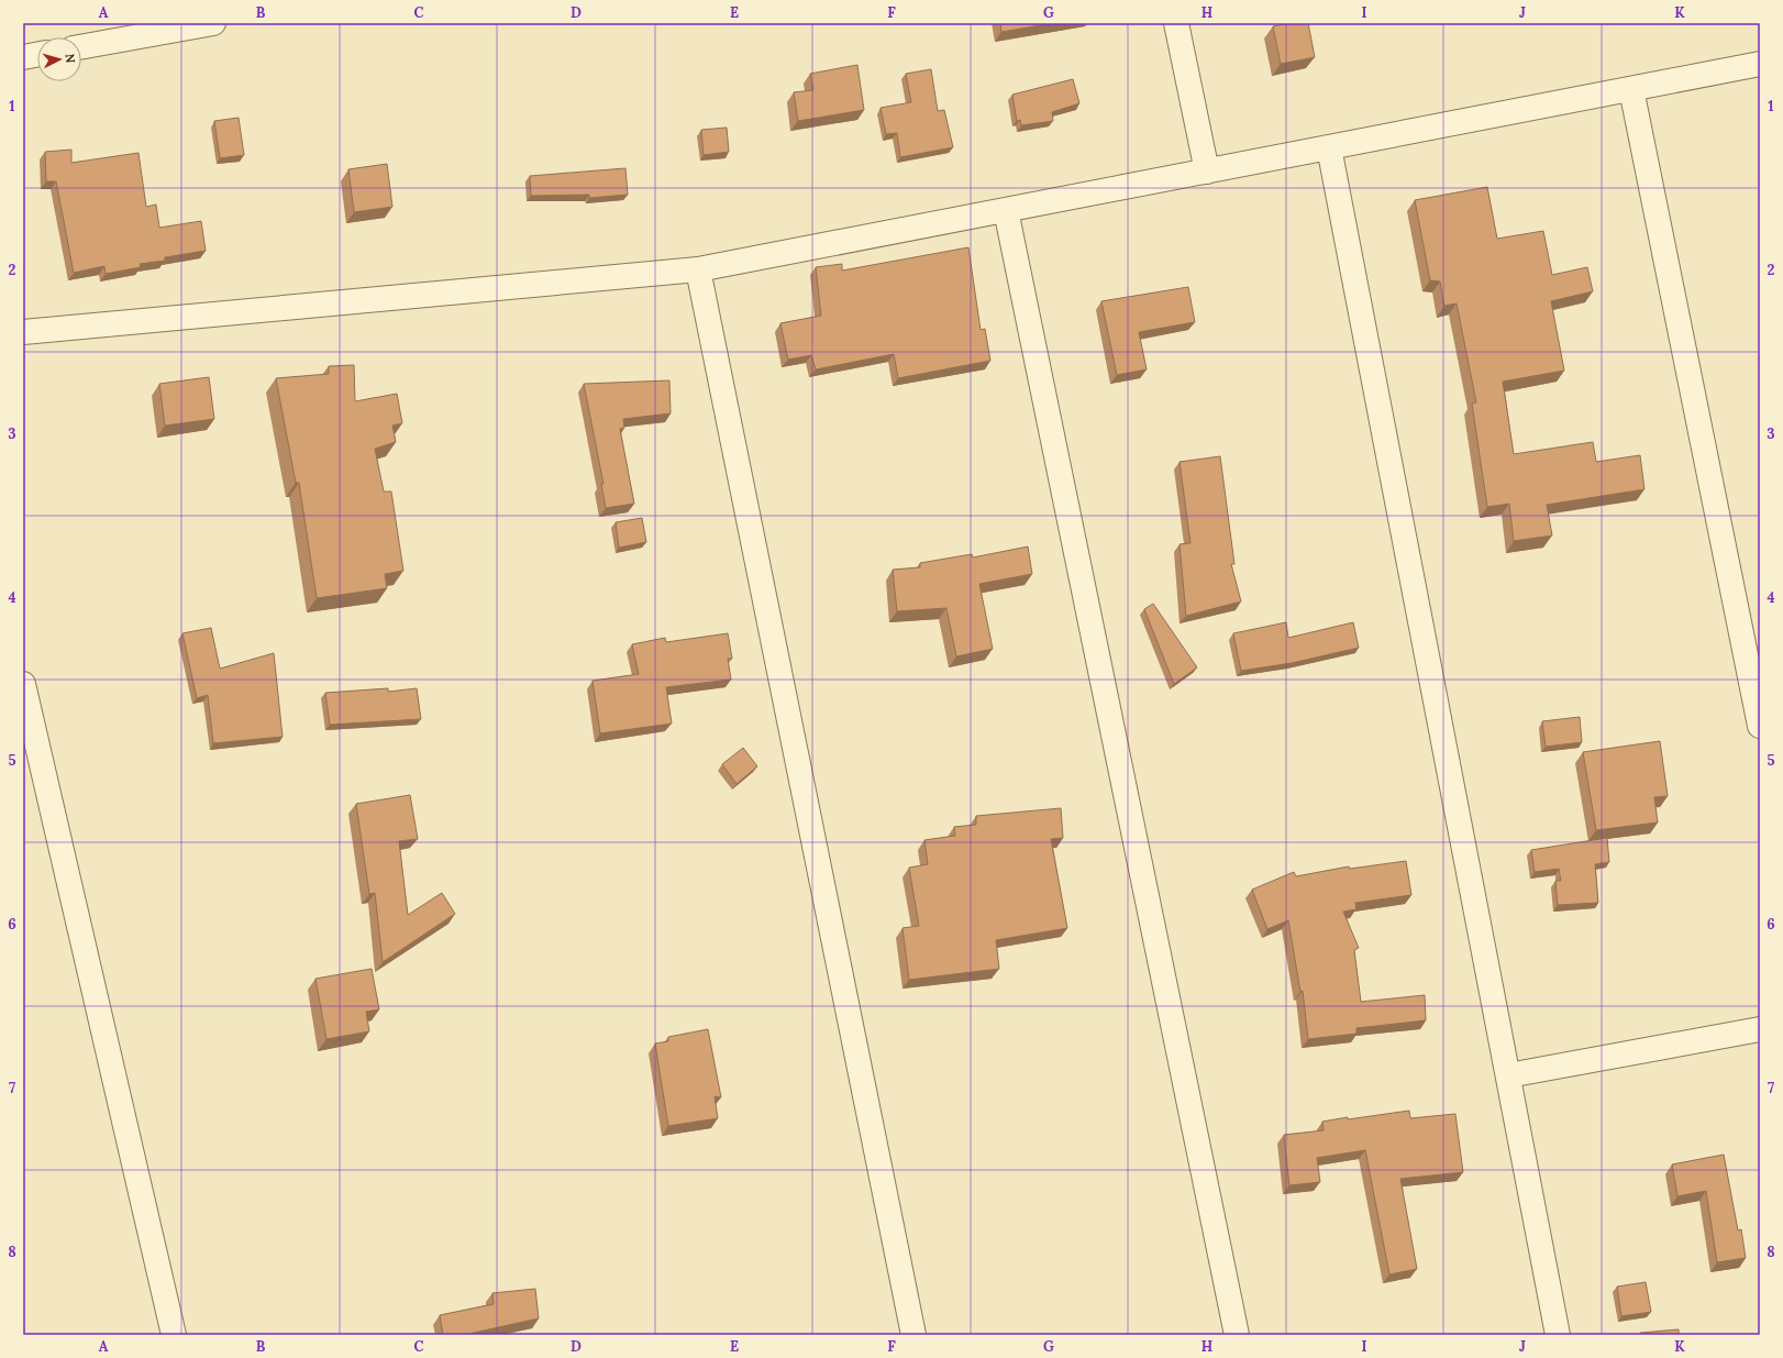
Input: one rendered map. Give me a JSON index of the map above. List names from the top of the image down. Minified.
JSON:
{"north":"right","grid":{"columns":["A","B","C","D","E","F","G","H","I","J","K"],"rows":["1","2","3","4","5","6","7","8"]}}
